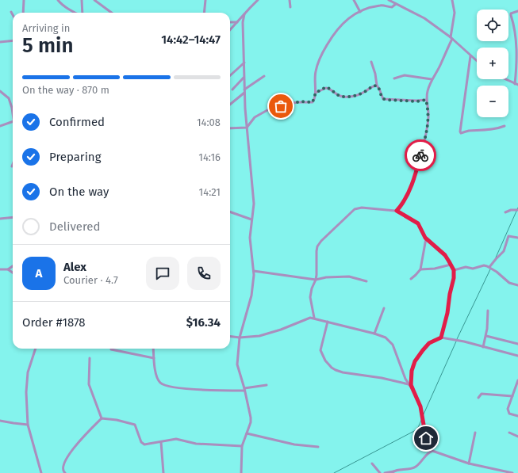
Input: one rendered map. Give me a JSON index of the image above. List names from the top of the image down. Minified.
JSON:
{"page":{"map_buttons":["+","−"],"heading":["5 min","Arriving in","14:42–14:47"],"panel":["Alex","Courier · 4.7","Order #1878","$16.34"],"bar":"On the way · 870 m","list":[["Confirmed","14:08"],["Preparing","14:16"],["On the way","14:21"],"Delivered"],"round":"A"}}
